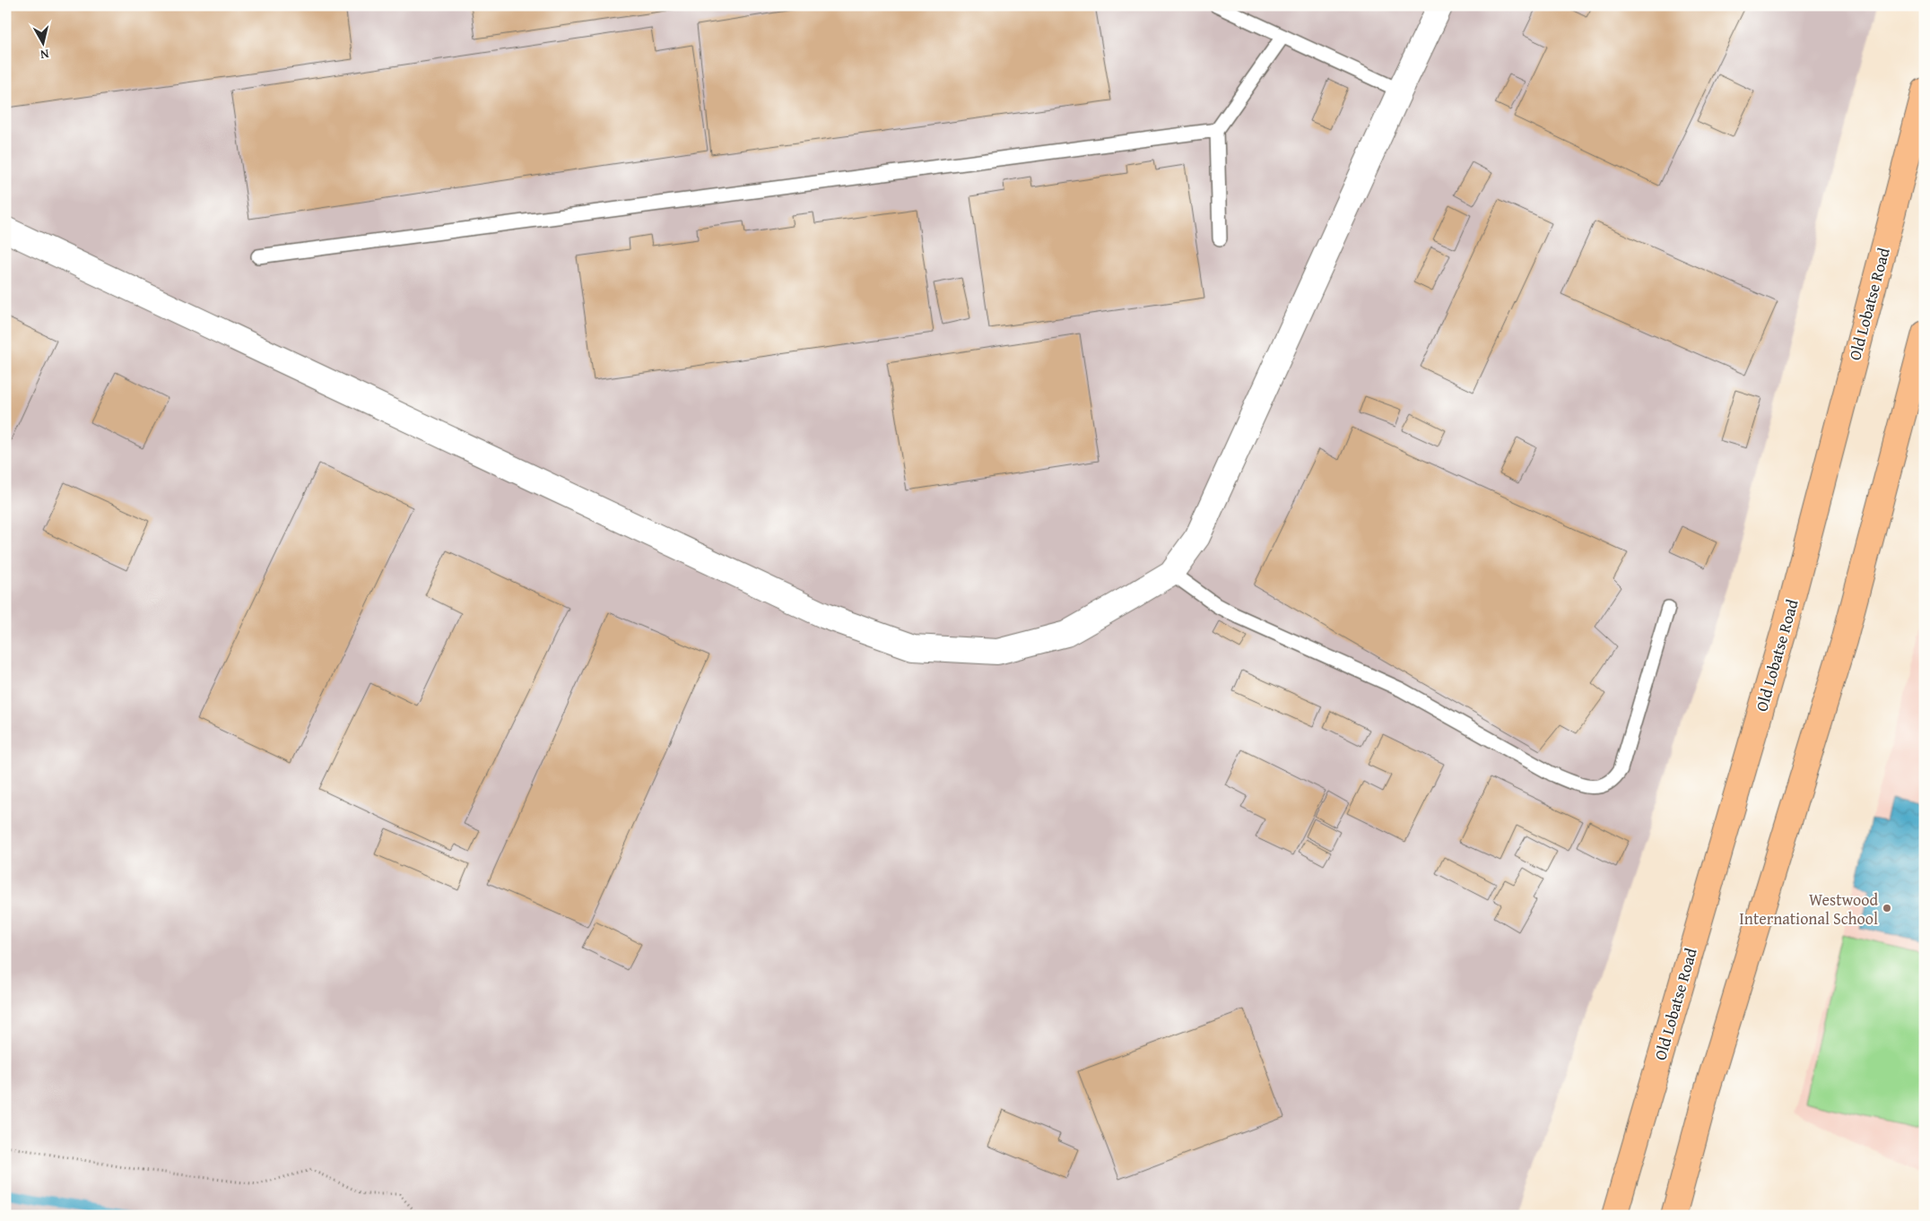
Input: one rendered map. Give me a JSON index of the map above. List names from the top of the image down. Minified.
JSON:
{"streets":{"main road":["Old Lobatse Road"]},"places":["Westwood International School"],"north":"bottom"}
